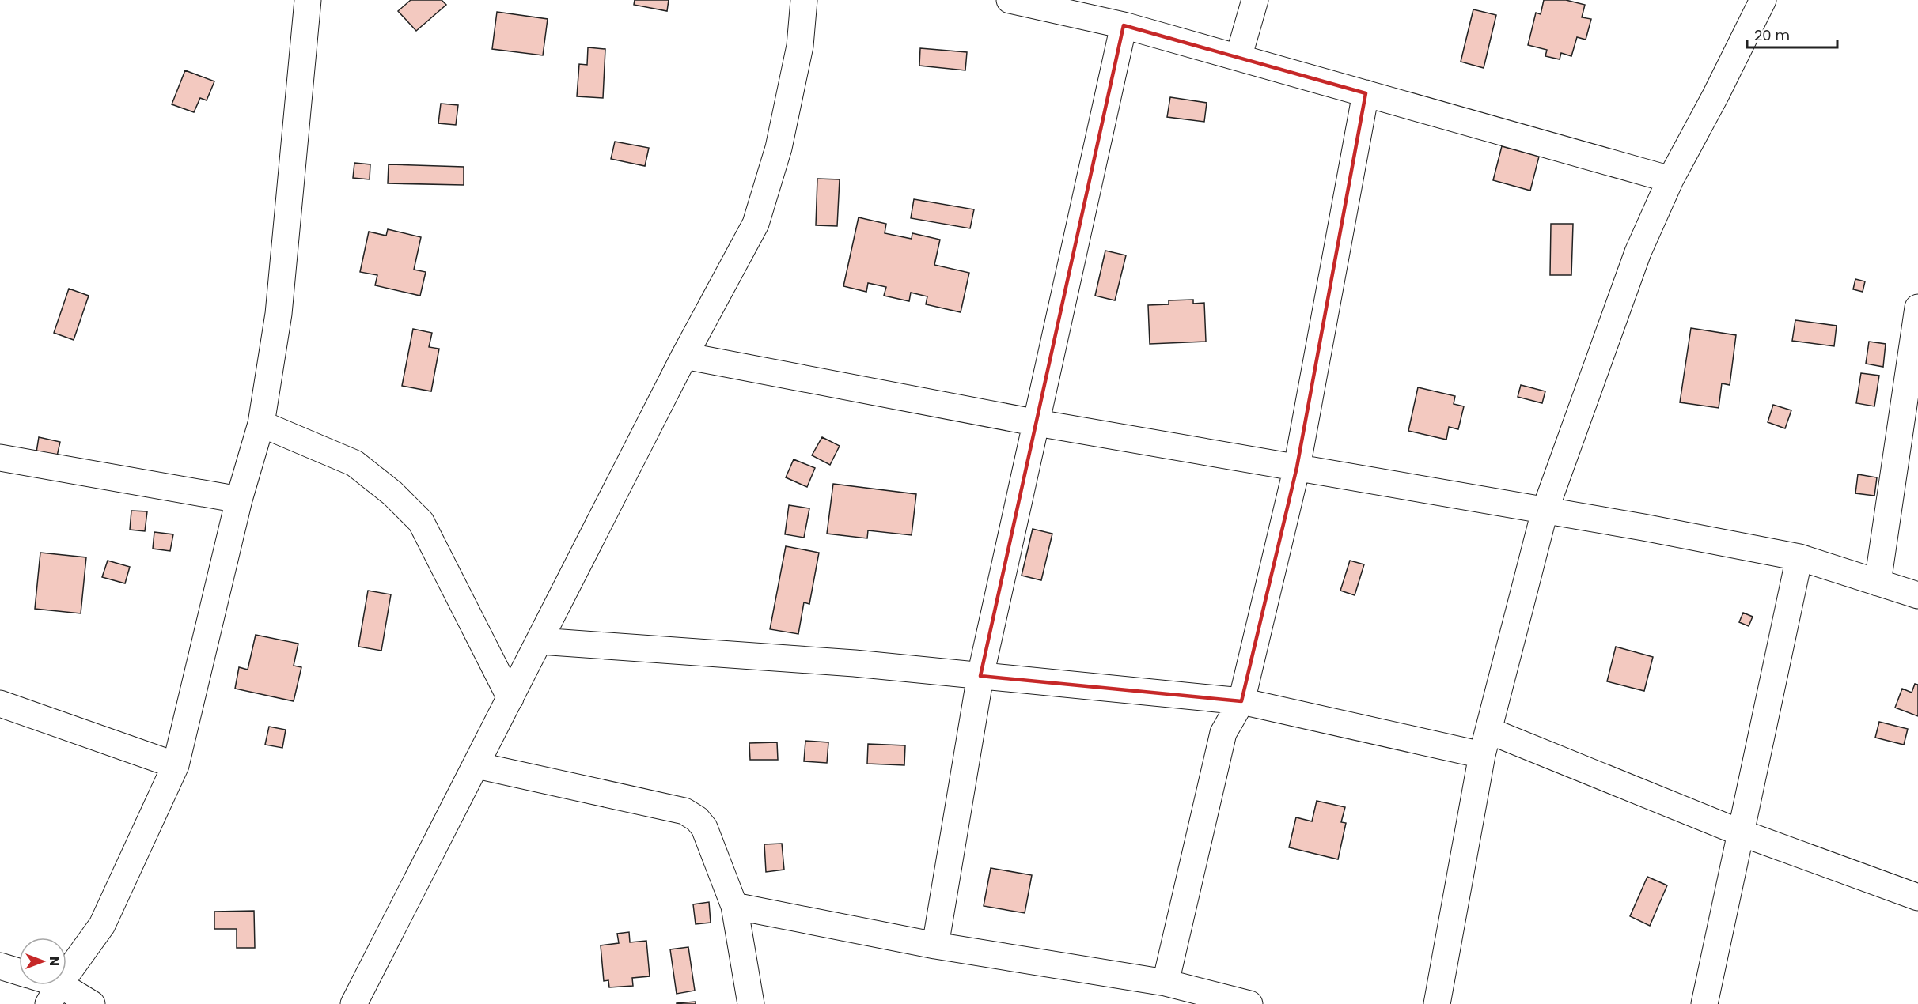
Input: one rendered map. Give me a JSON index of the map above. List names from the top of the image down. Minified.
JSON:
{"scale_bar":"20 m","north":"right"}
